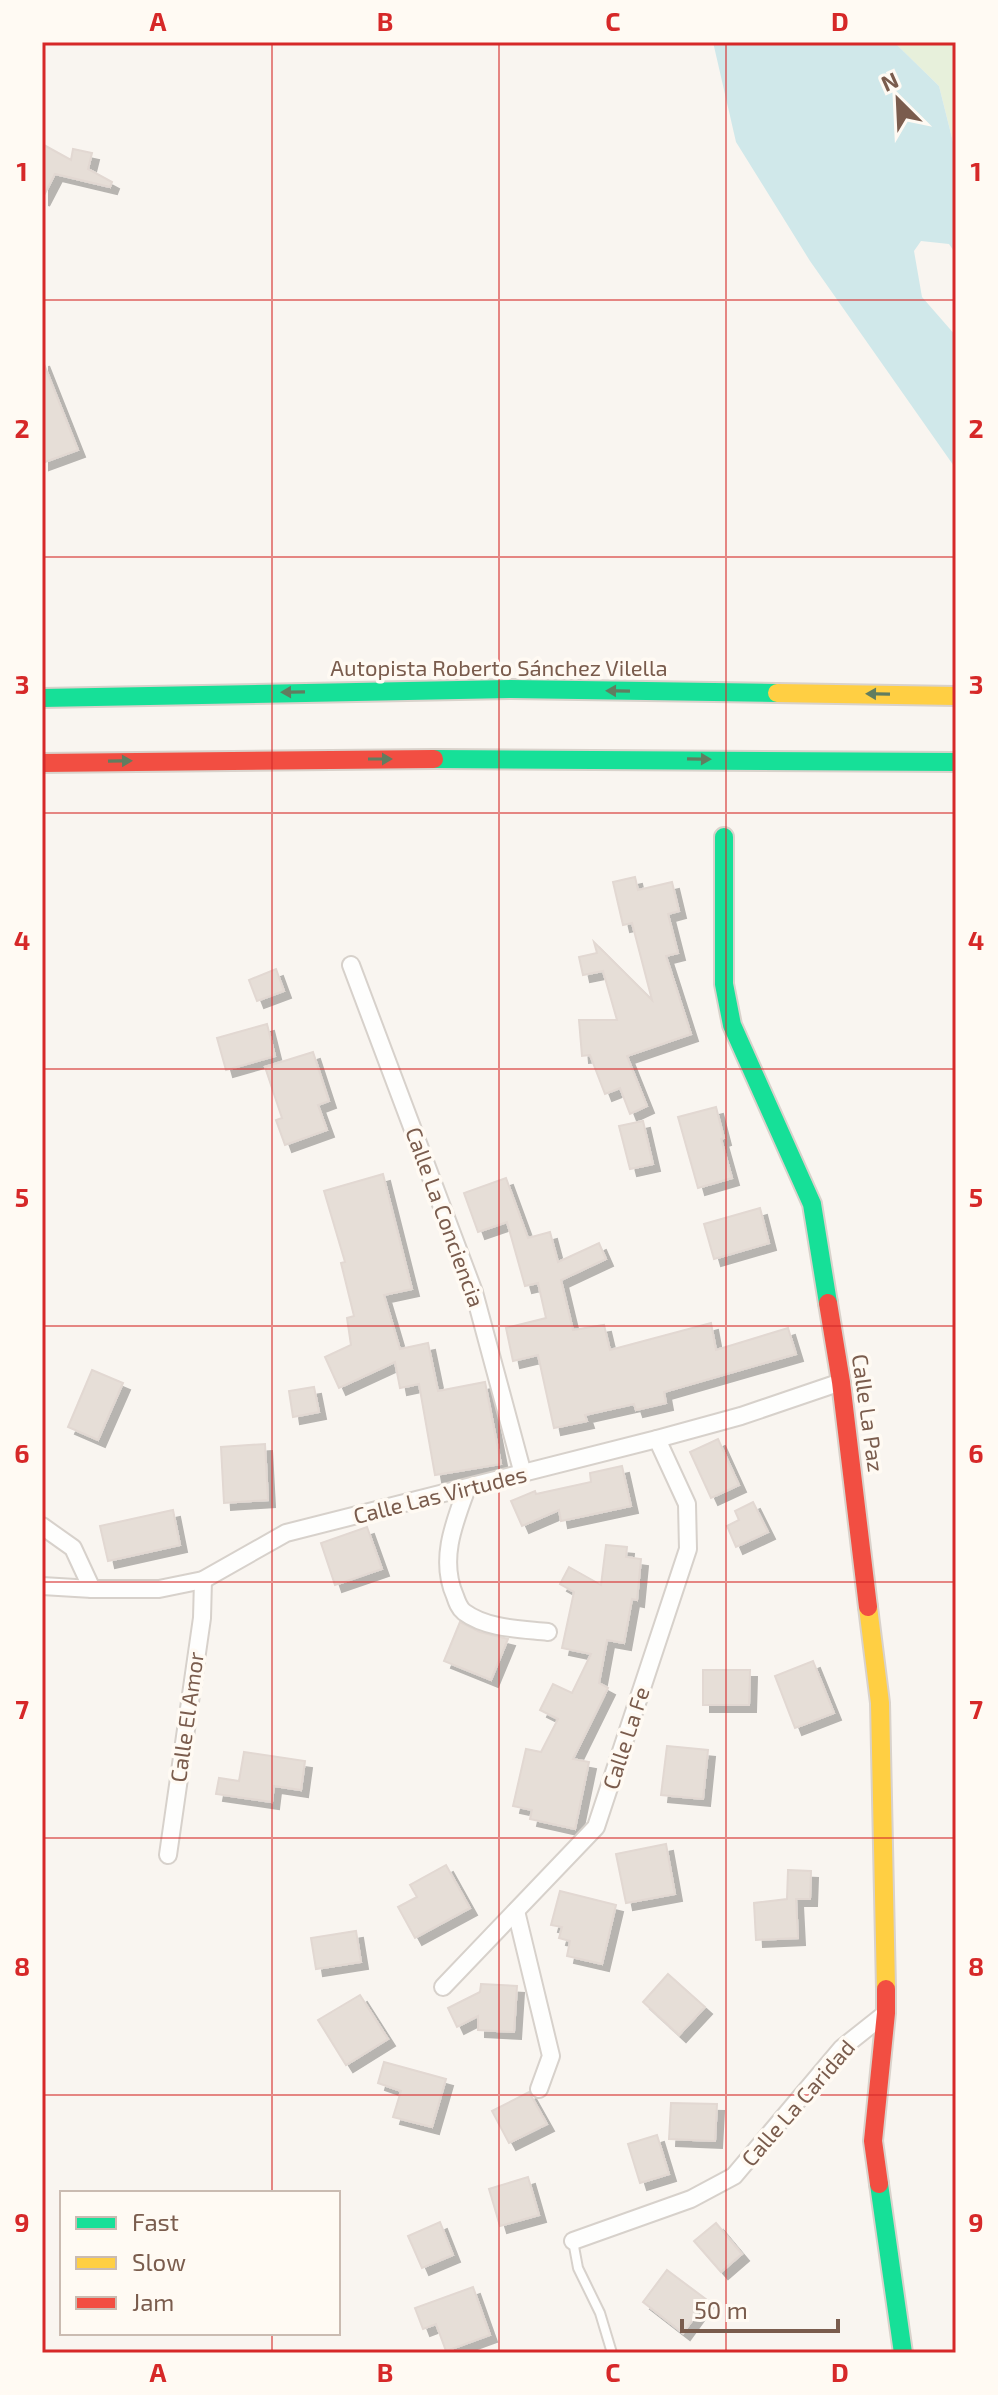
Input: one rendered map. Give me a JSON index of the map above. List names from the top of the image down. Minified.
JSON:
{"streets":{"main road":["Autopista Roberto Sánchez Vilella","Calle La Paz"],"street":["Calle La Conciencia","Calle Las Virtudes","Calle El Amor","Calle La Fe","Calle La Caridad"]},"crossings":[["Calle La Conciencia","Calle Las Virtudes"],["Calle La Paz","Calle Las Virtudes"],["Calle La Paz","Calle La Caridad"],["Calle Las Virtudes","Calle El Amor"],["Calle Las Virtudes","Calle La Fe"]],"legend":["Fast","Slow","Jam"],"scale_bar":"50 m","north":"top left","grid":{"columns":["A","B","C","D"],"rows":["1","2","3","4","5","6","7","8","9"]}}
